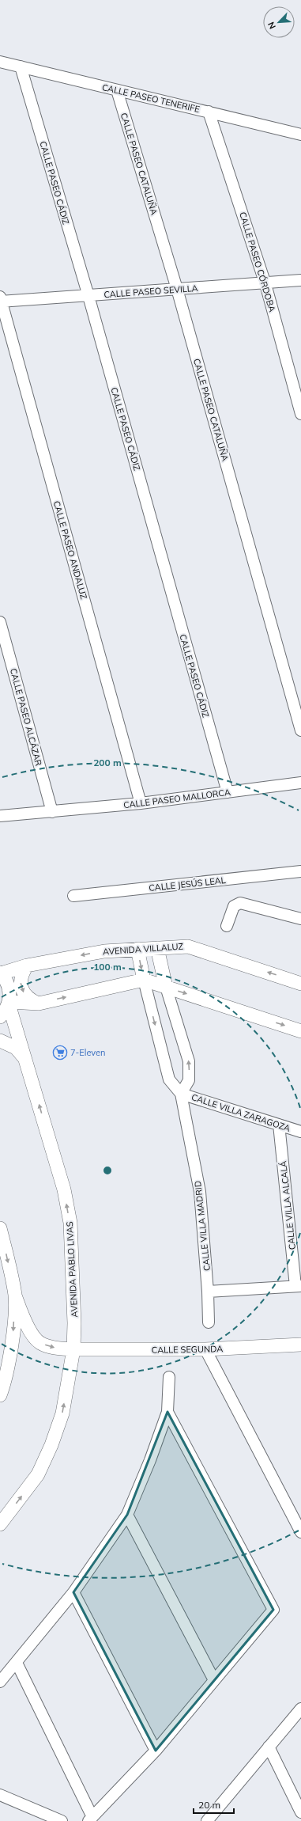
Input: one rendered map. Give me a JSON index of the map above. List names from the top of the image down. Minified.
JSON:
{"streets":{"street":["CALLE PASEO TENERIFE","CALLE PASEO CATALUÑA","CALLE PASEO CÁDIZ","CALLE PASEO CÓRDOBA","CALLE PASEO SEVILLA","CALLE PASEO ANDALUZ","CALLE PASEO ALCÁZAR","CALLE PASEO MALLORCA","CALLE JESÚS LEAL","AVENIDA VILLALUZ","CALLE VILLA ZARAGOZA","CALLE VILLA ALCALÁ","CALLE VILLA MADRID","AVENIDA PABLO LIVAS","CALLE SEGUNDA"]},"crossings":[["CALLE PASEO TENERIFE","CALLE PASEO CATALUÑA"],["CALLE PASEO TENERIFE","CALLE PASEO CÁDIZ"],["CALLE PASEO TENERIFE","CALLE PASEO CÓRDOBA"],["CALLE PASEO CATALUÑA","CALLE PASEO SEVILLA"],["CALLE PASEO CÁDIZ","CALLE PASEO SEVILLA"],["CALLE PASEO CÁDIZ","CALLE PASEO MALLORCA"],["CALLE PASEO CÓRDOBA","CALLE PASEO SEVILLA"],["CALLE PASEO SEVILLA","CALLE PASEO ANDALUZ"],["CALLE PASEO ANDALUZ","CALLE PASEO MALLORCA"],["CALLE PASEO ALCÁZAR","CALLE PASEO MALLORCA"],["AVENIDA VILLALUZ","AVENIDA PABLO LIVAS"],["CALLE VILLA ZARAGOZA","CALLE VILLA ALCALÁ"],["CALLE VILLA ZARAGOZA","CALLE VILLA MADRID"],["AVENIDA PABLO LIVAS","CALLE SEGUNDA"]],"places":{"supermarket":["7-Eleven"]},"scale_bar":"20 m","north":"bottom left","rings":["200 m","100 m"]}
